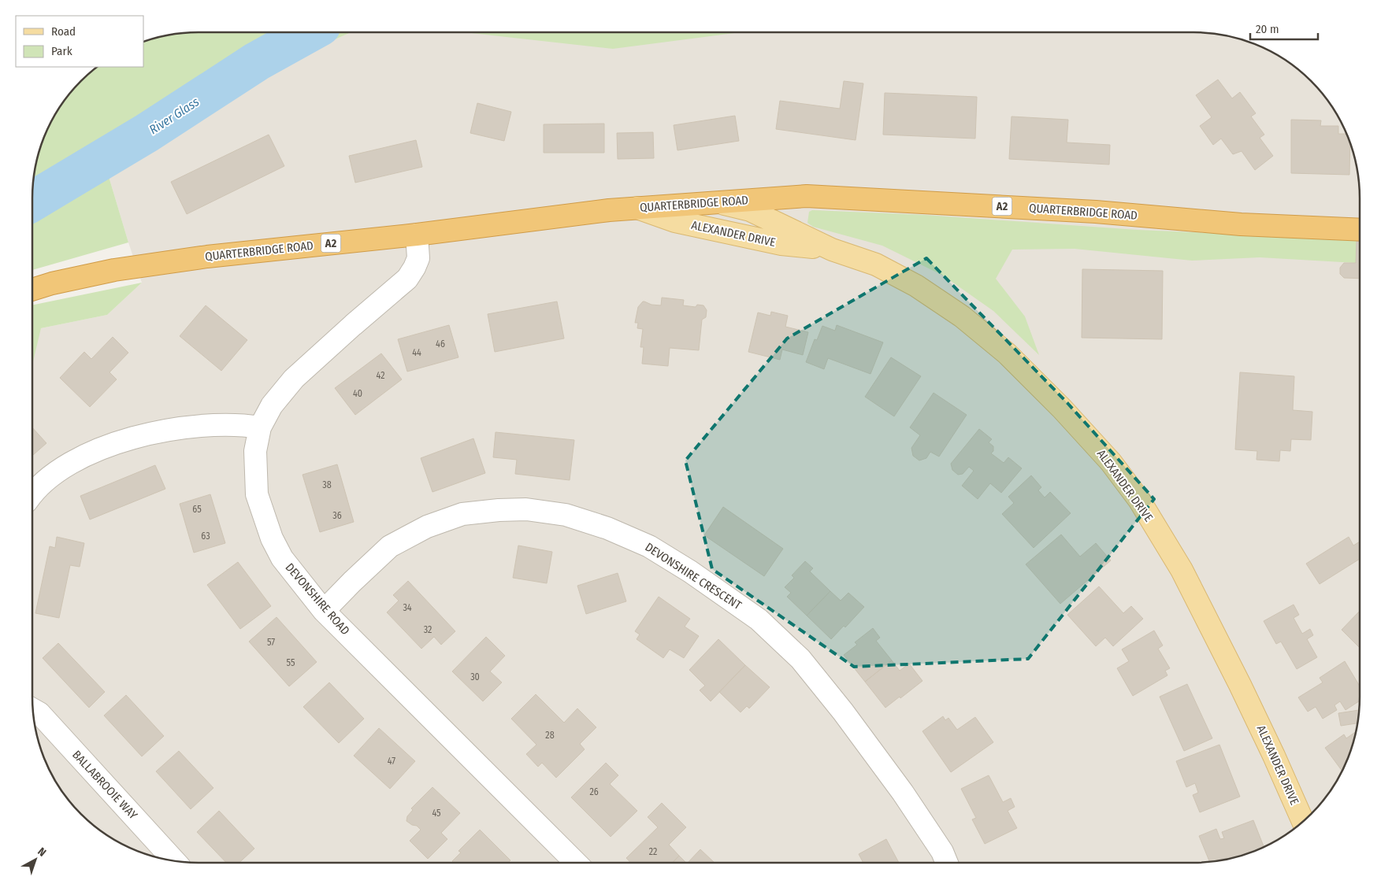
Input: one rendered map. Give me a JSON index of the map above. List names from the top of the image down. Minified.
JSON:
{"streets":{"highway":["QUARTERBRIDGE ROAD","A2"],"main road":["ALEXANDER DRIVE"],"street":["DEVONSHIRE CRESCENT","DEVONSHIRE ROAD","BALLABROOIE WAY"]},"crossings":[["QUARTERBRIDGE ROAD","ALEXANDER DRIVE"],["QUARTERBRIDGE ROAD","DEVONSHIRE ROAD"],["DEVONSHIRE CRESCENT","DEVONSHIRE ROAD"]],"water":["River Glass"],"house_numbers":["46","44","42","40","38","65","36","63","34","32","57","55","30","28","47","26","45","22"],"legend":["Road","Park"],"scale_bar":"20 m","north":"top right"}
